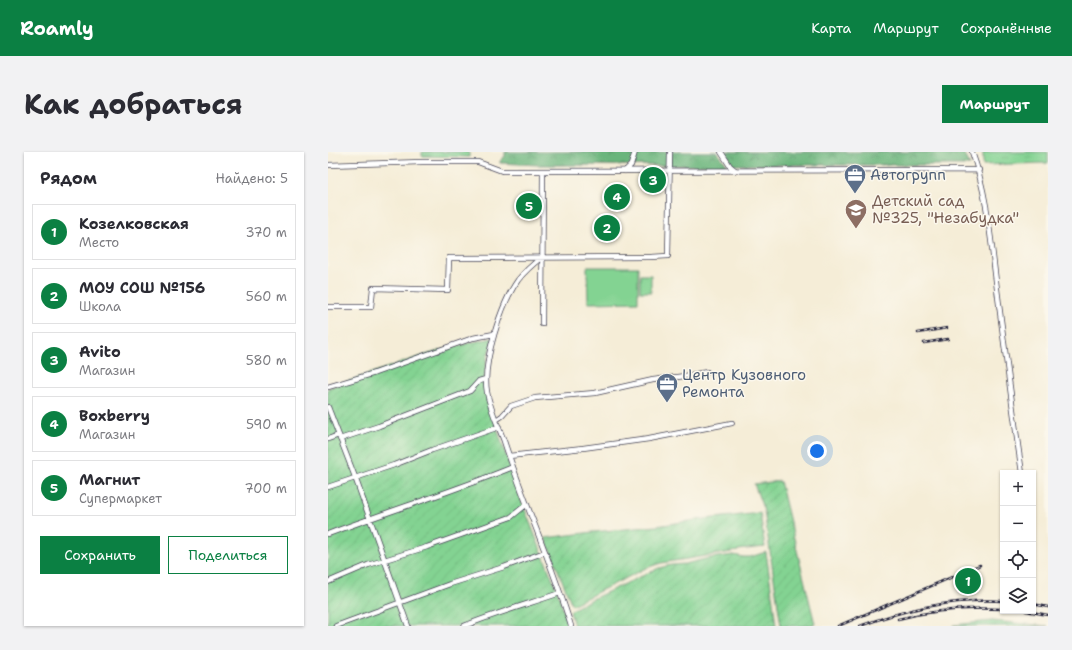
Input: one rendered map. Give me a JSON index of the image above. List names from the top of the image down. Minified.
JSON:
{"places":{"office":["Автогрупп","Центр Кузовного Ремонта"],"school or university":["Детский сад №325, \"Незабудка\""]},"page":{"header":"Roamly","nav":["Карта","Маршрут","Сохранённые"],"title":"Как добраться","buttons":["Маршрут",["Сохранить","Поделиться"]],"heading":["Рядом","Найдено: 5"],"pins":["3","4","5","2","1"],"list":[{"mark":"1","name":"Козелковская","note":"Место","value":"370 m"},{"mark":"2","name":"МОУ СОШ №156","note":"Школа","value":"560 m"},{"mark":"3","name":"Avito","note":"Магазин","value":"580 m"},{"mark":"4","name":"Boxberry","note":"Магазин","value":"590 m"},{"mark":"5","name":"Магнит","note":"Супермаркет","value":"700 m"}],"map_buttons":["+","−"]}}
